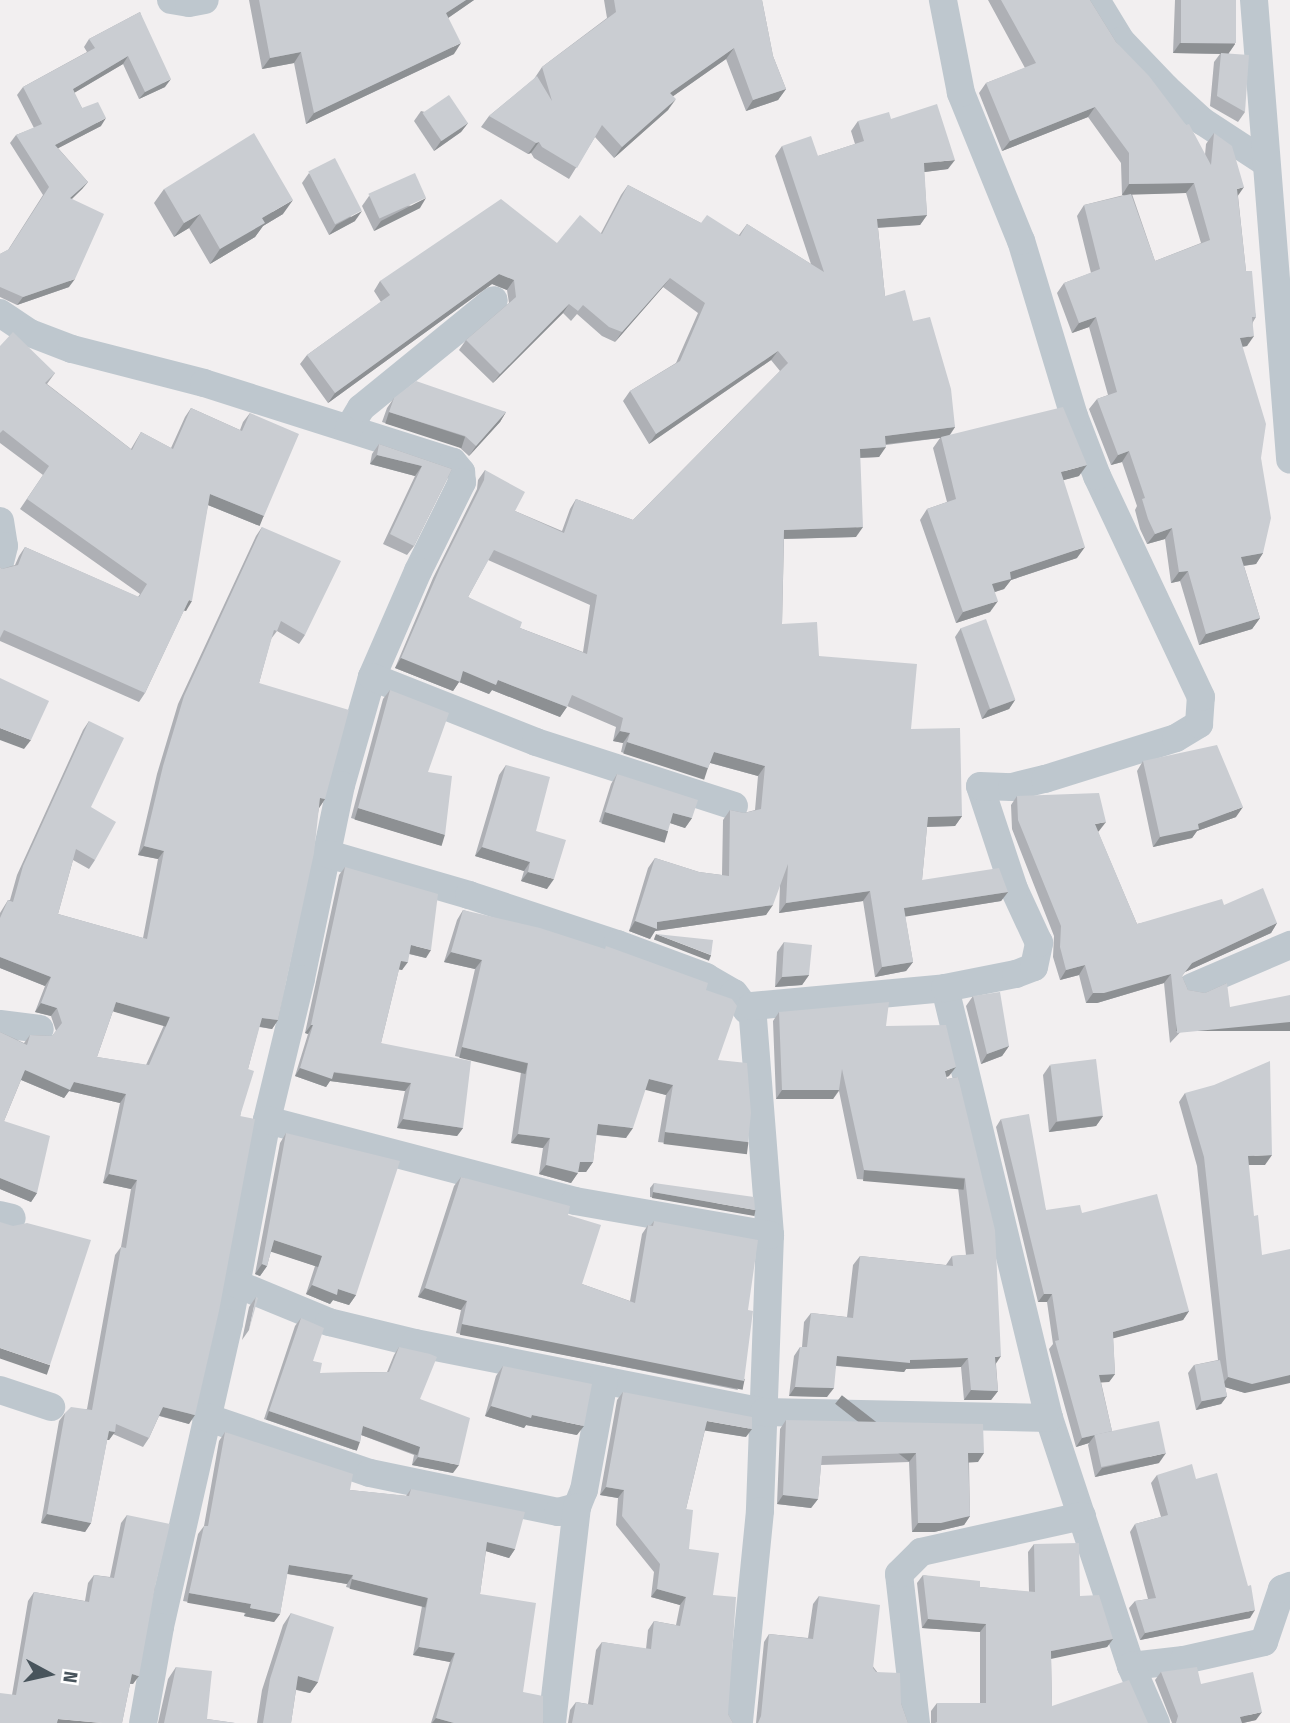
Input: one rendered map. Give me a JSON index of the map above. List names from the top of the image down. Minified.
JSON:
{"north":"right"}
